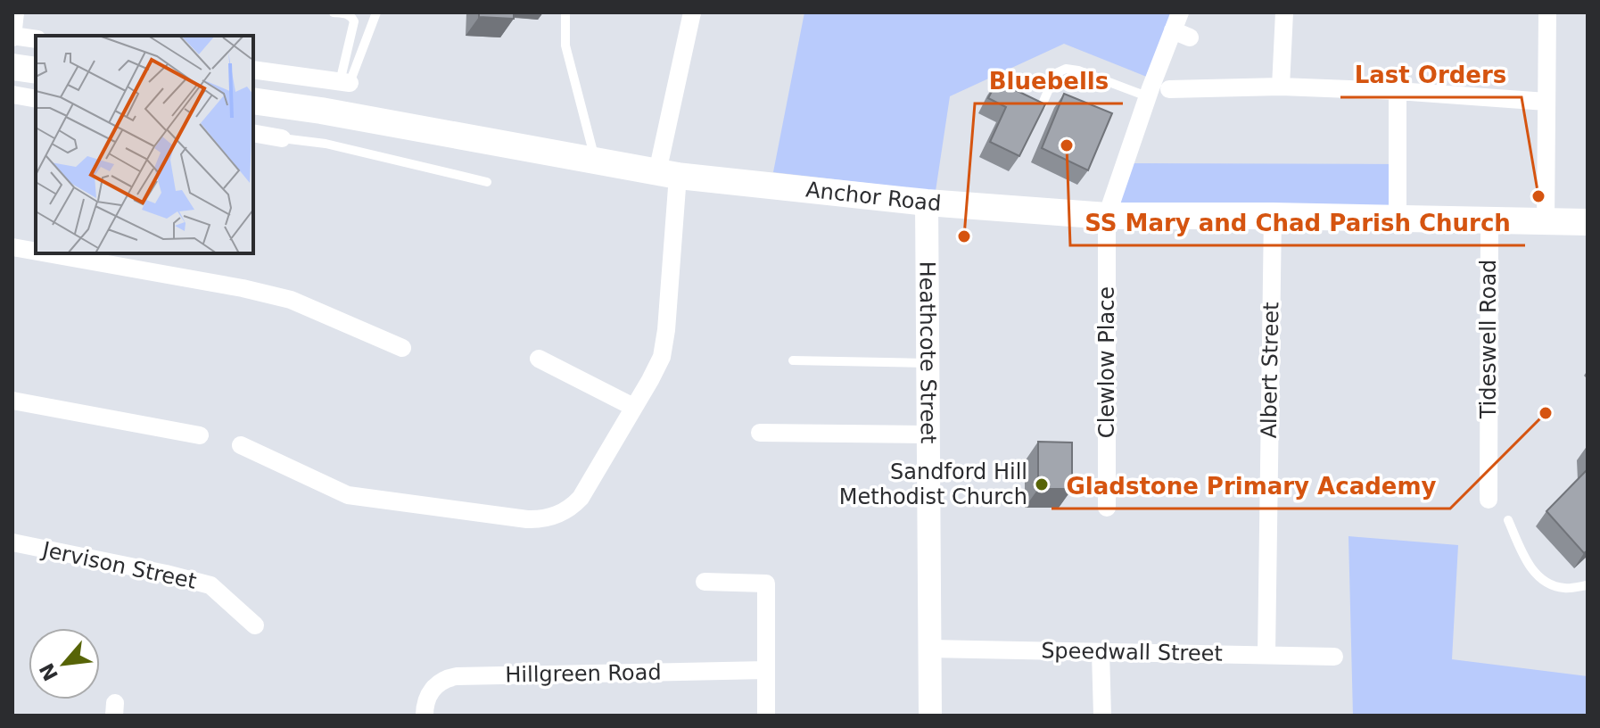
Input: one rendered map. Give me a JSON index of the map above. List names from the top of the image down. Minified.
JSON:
{"streets":{"main road":["Anchor Road"],"street":["Tideswell Road","Heathcote Street","Clewlow Place","Albert Street","Jervison Street","Speedwall Street","Hillgreen Road"]},"crossings":[["Anchor Road","Tideswell Road"],["Anchor Road","Heathcote Street"],["Anchor Road","Clewlow Place"],["Anchor Road","Albert Street"],["Heathcote Street","Speedwall Street"],["Albert Street","Speedwall Street"]],"places":["SS Mary and Chad Parish Church","Last Orders","Bluebells","Gladstone Primary Academy","Sandford Hill Methodist Church"],"north":"bottom left"}
